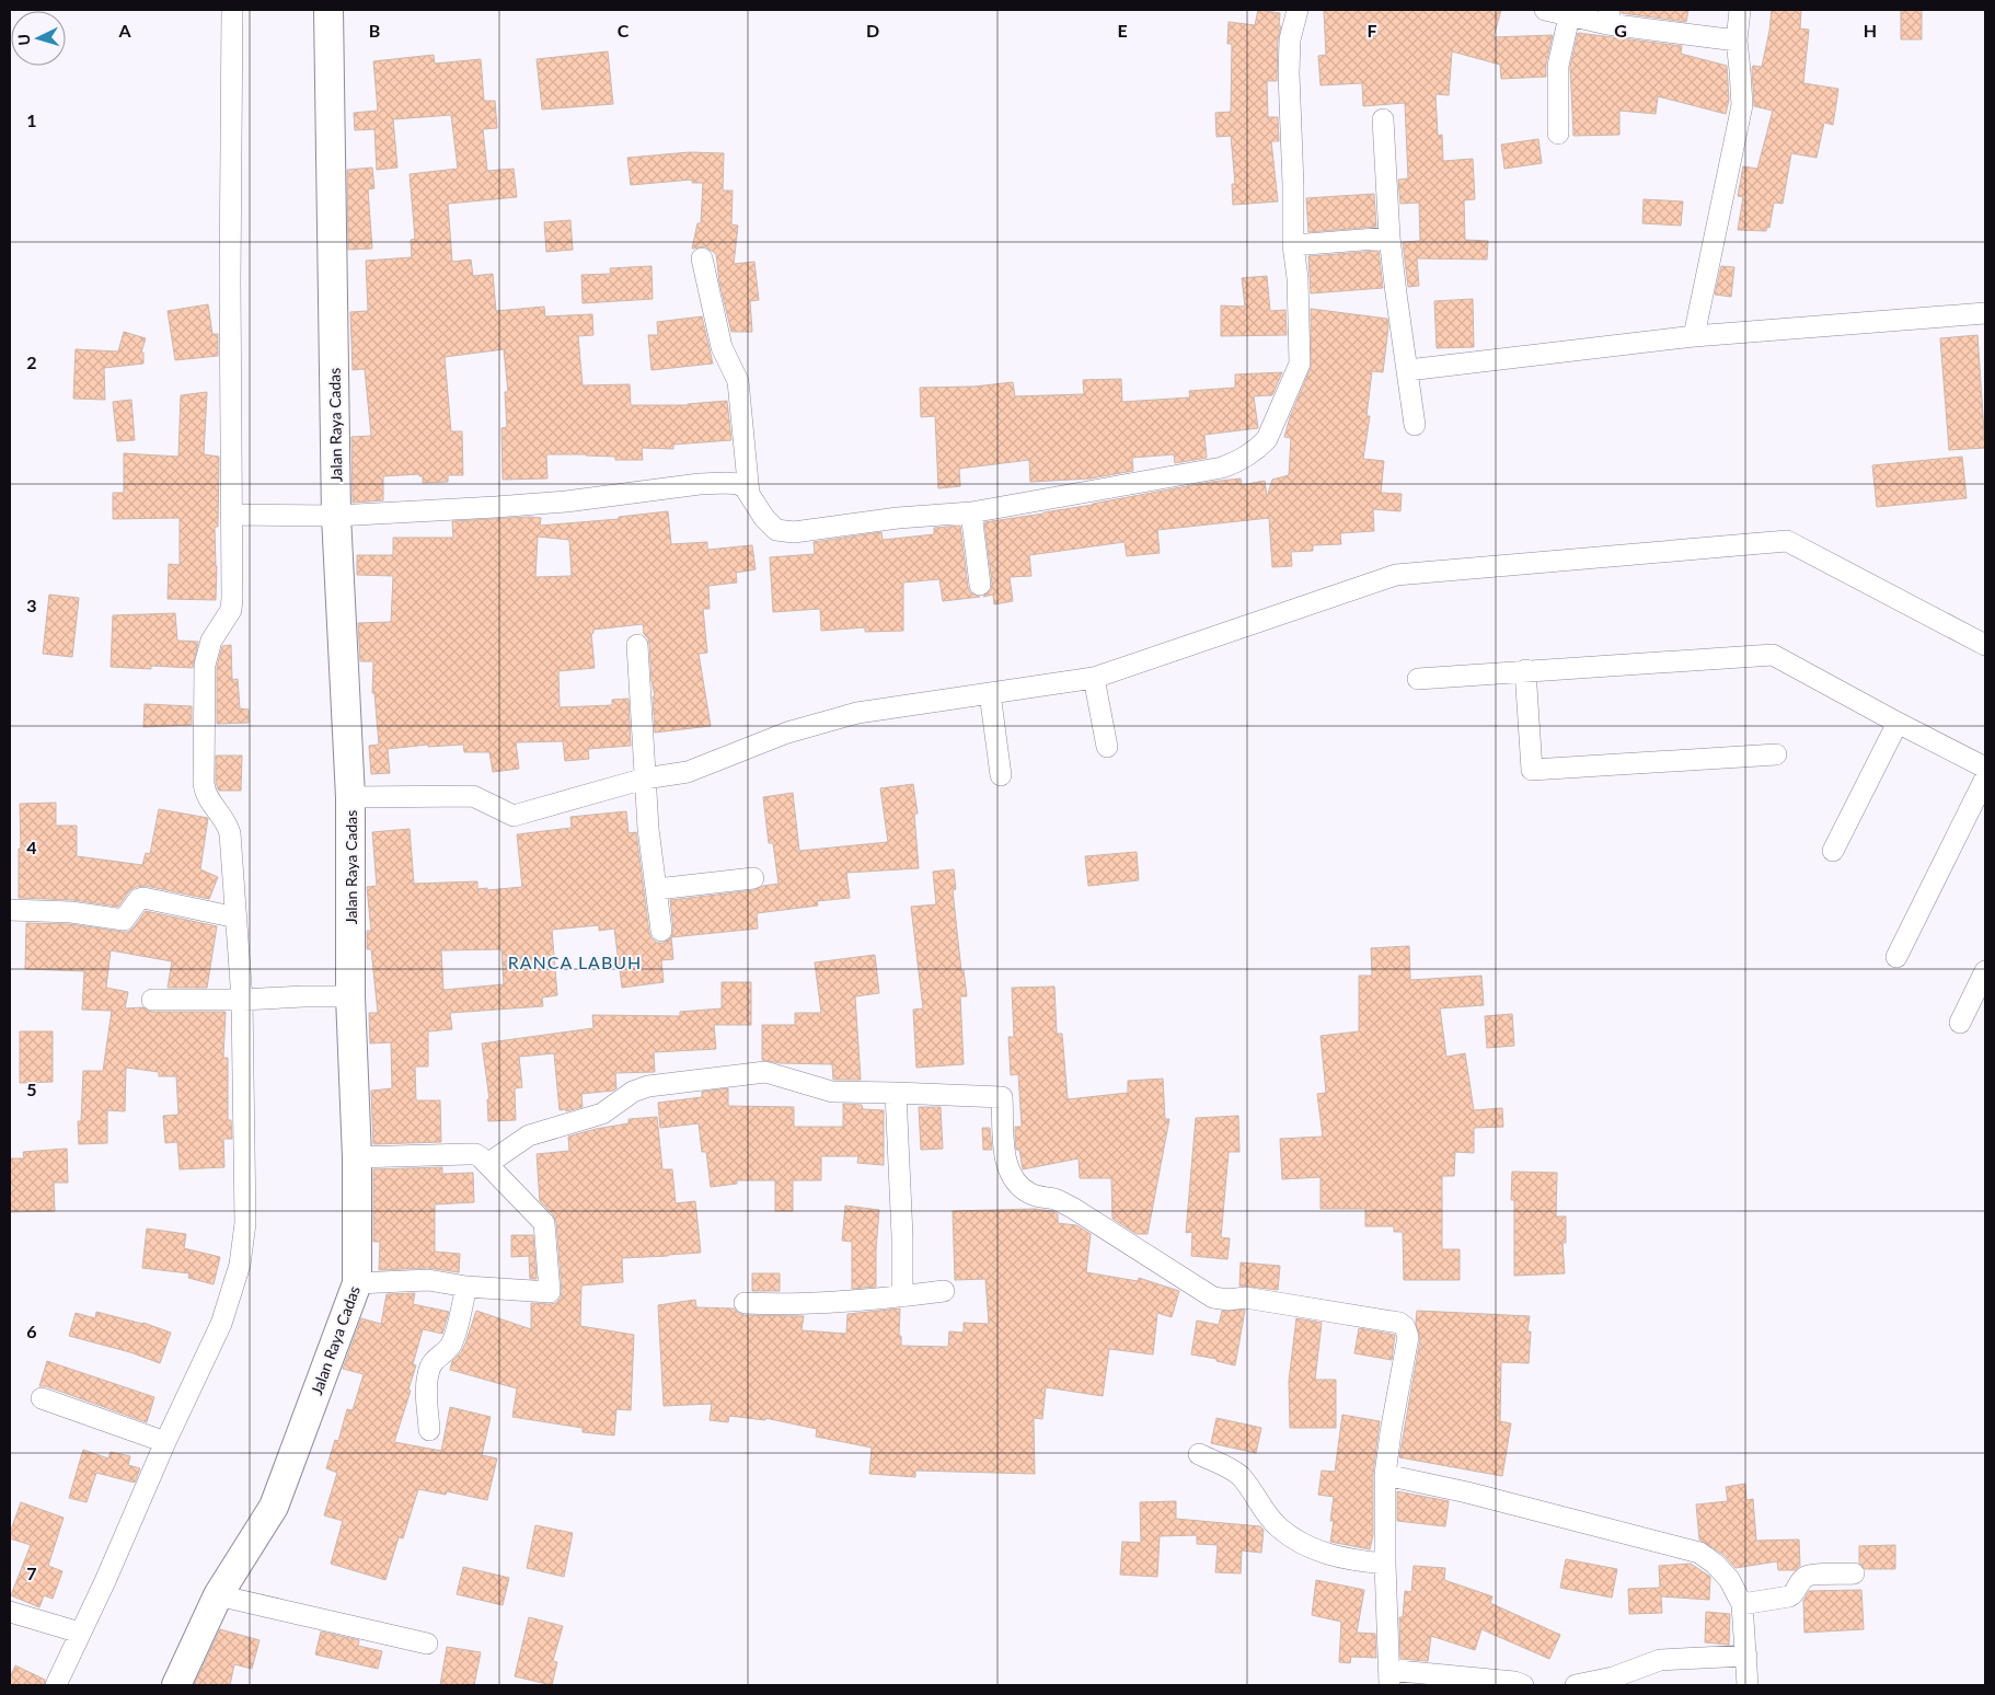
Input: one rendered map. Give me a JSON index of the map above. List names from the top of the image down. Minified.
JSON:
{"streets":{"street":["Jalan Raya Cadas"]},"districts":["RANCA LABUH"],"north":"left","grid":{"columns":["A","B","C","D","E","F","G","H"],"rows":["1","2","3","4","5","6","7"]}}
